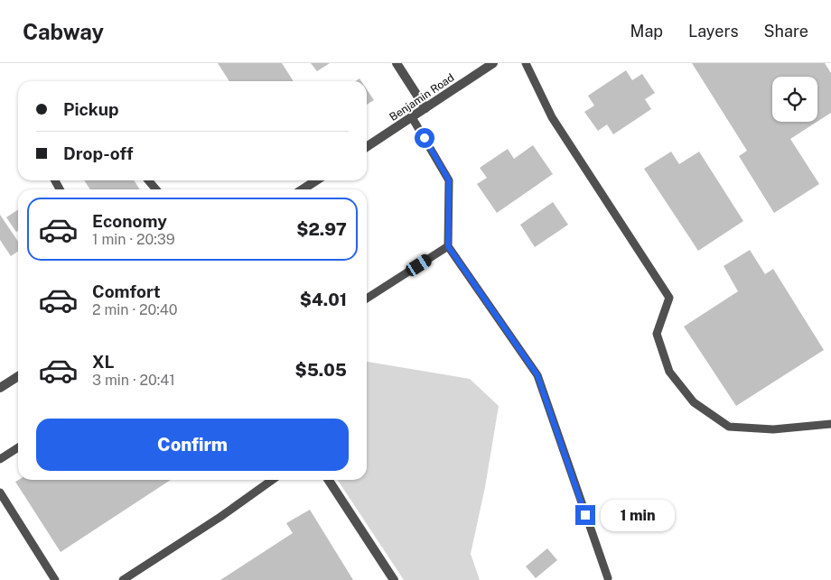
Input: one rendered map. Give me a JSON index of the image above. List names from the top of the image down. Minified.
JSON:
{"streets":{"street":["Benjamin Road"]},"page":{"header":"Cabway","nav":["Map","Layers","Share"],"banner":["Pickup","Drop-off"],"list":[{"name":"Economy","note":"1 min · 20:39","value":"$2.97"},{"name":"Comfort","note":"2 min · 20:40","value":"$4.01"},{"name":"XL","note":"3 min · 20:41","value":"$5.05"}],"buttons":"Confirm","bubble":"1 min"}}
